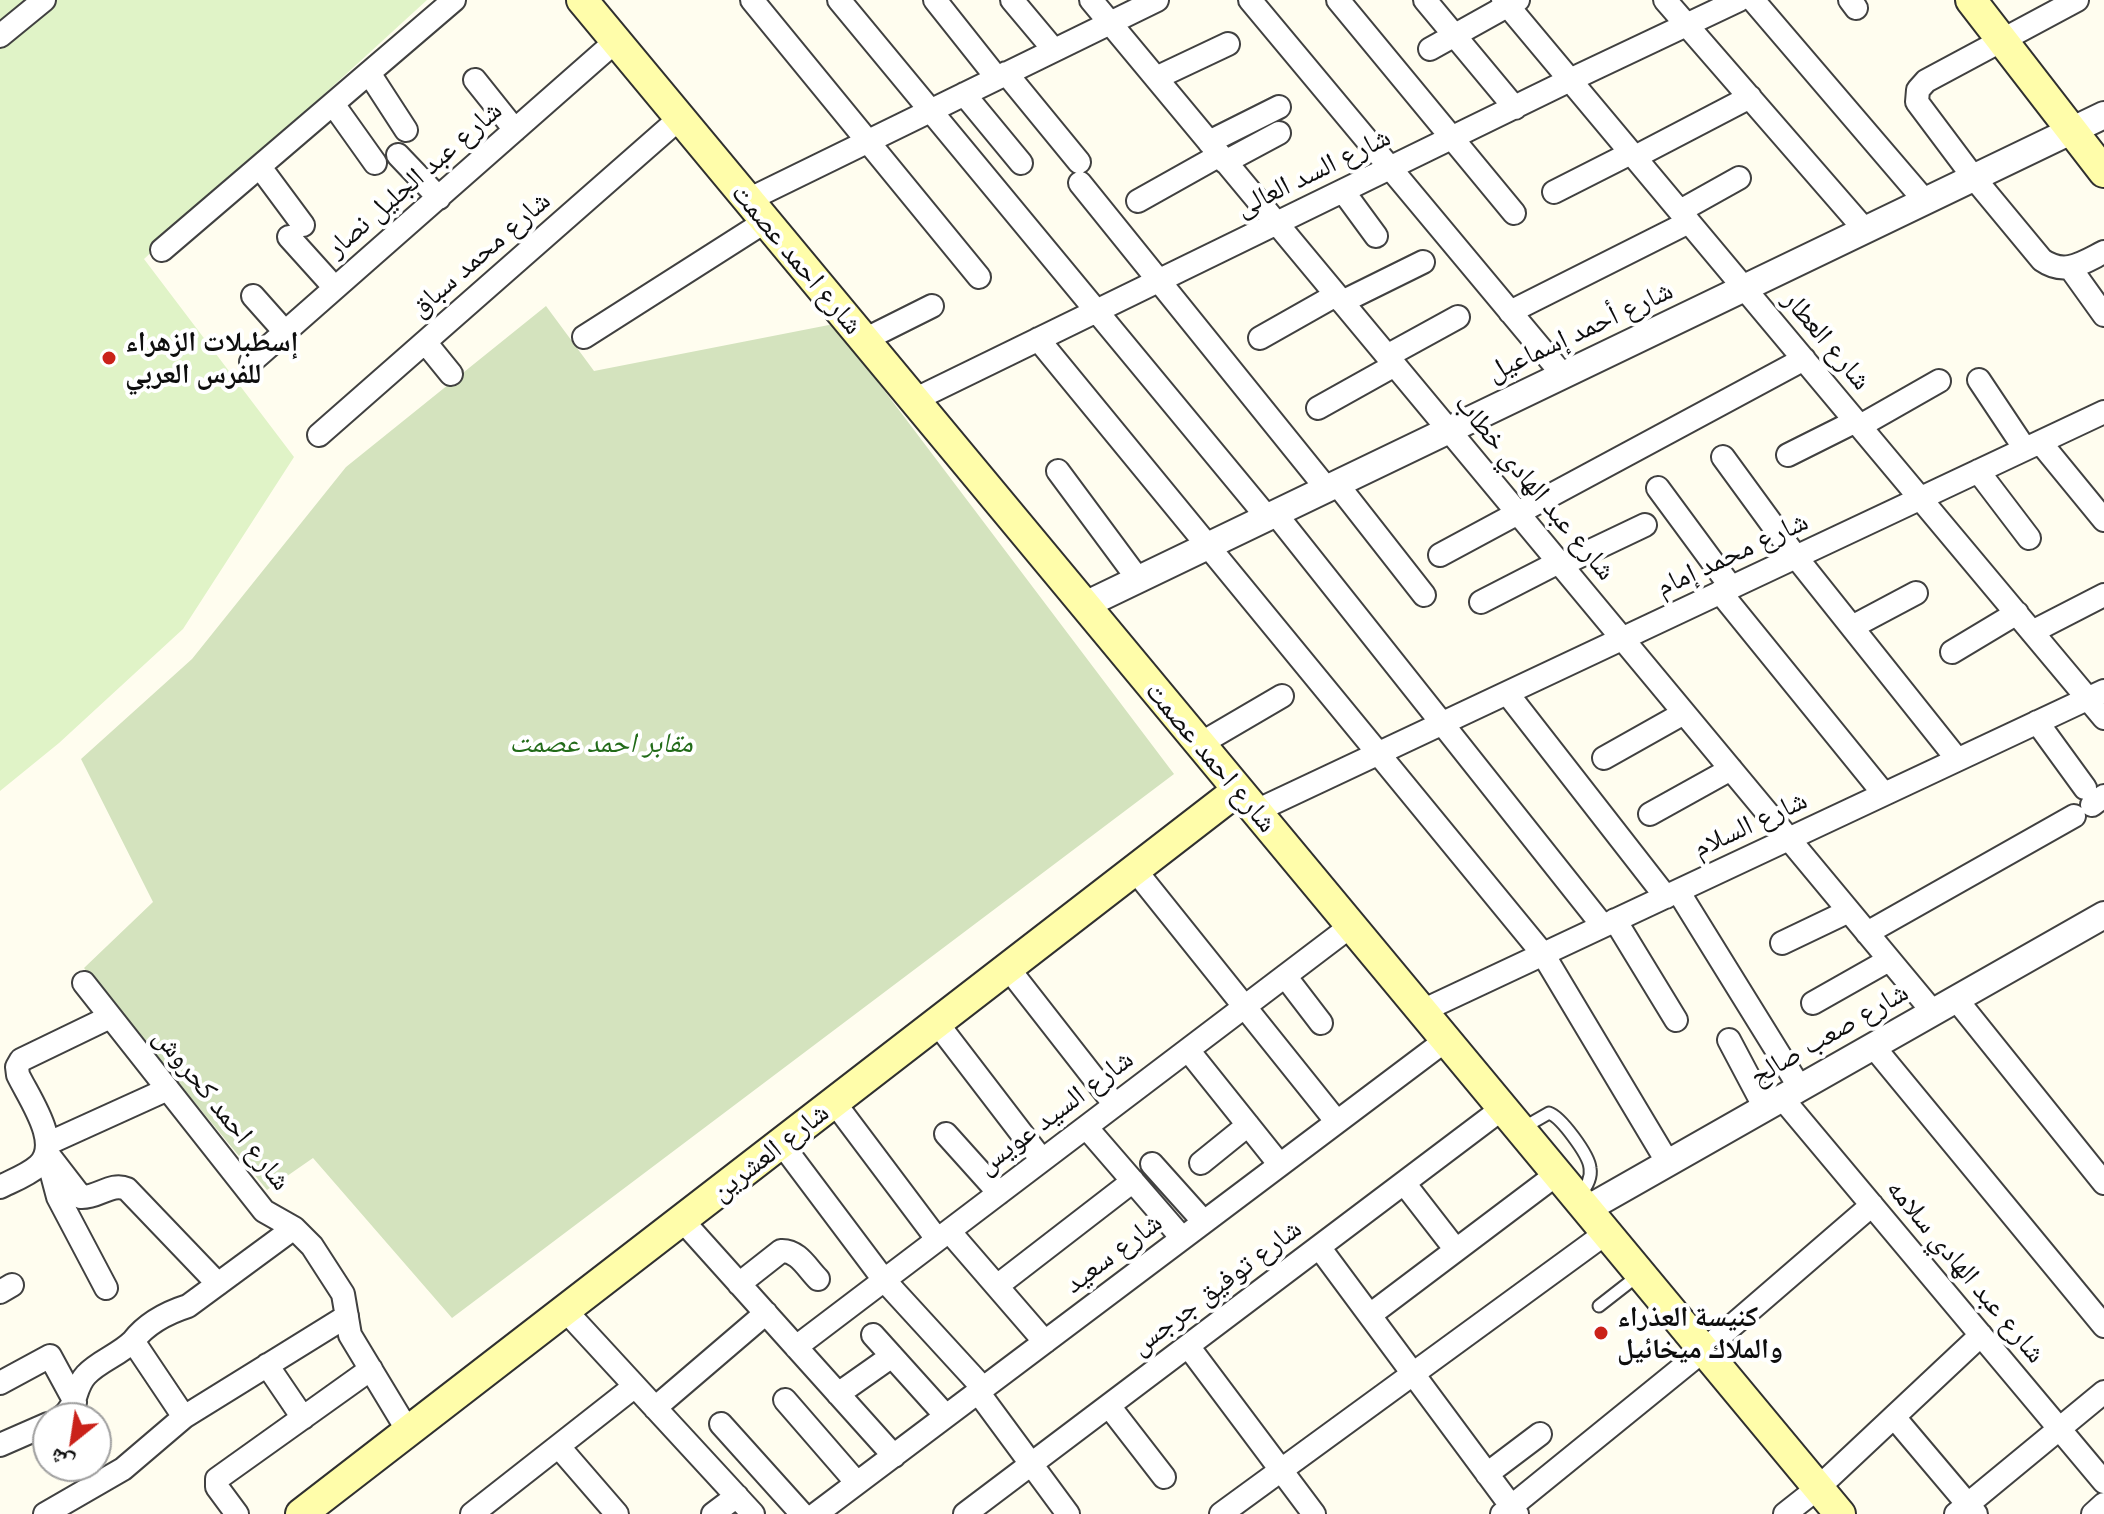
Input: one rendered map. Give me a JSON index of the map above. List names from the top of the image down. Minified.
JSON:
{"streets":{"main road":["شارع احمد عصمت","شارع العشرين"],"street":["شارع السد العالى","شارع عبد الجليل نصار","شارع محمد سباق","شارع أحمد إسماعيل","شارع العطار","شارع عبد الهادي خطاب","شارع محمد إمام","شارع السلام","شارع صعب صالح","شارع احمد كحروش","شارع السيد عويس","شارع سعيد","شارع عبد الهادي سلامه","شارع توفيق جرجس"]},"crossings":[["شارع السد العالى","شارع احمد عصمت"],["شارع السد العالى","شارع العطار"],["شارع السد العالى","شارع عبد الهادي خطاب"],["شارع عبد الجليل نصار","شارع احمد عصمت"],["شارع محمد سباق","شارع احمد عصمت"],["شارع احمد عصمت","شارع أحمد إسماعيل"],["شارع احمد عصمت","شارع محمد إمام"],["شارع احمد عصمت","شارع السلام"],["شارع احمد عصمت","شارع صعب صالح"],["شارع احمد عصمت","شارع السيد عويس"],["شارع احمد عصمت","شارع العشرين"],["شارع احمد عصمت","شارع سعيد"],["شارع احمد عصمت","شارع توفيق جرجس"],["شارع أحمد إسماعيل","شارع العطار"],["شارع أحمد إسماعيل","شارع عبد الهادي خطاب"],["شارع العطار","شارع محمد إمام"],["شارع العطار","شارع السلام"],["شارع عبد الهادي خطاب","شارع محمد إمام"],["شارع عبد الهادي خطاب","شارع السلام"],["شارع عبد الهادي خطاب","شارع صعب صالح"],["شارع محمد إمام","شارع العشرين"],["شارع صعب صالح","شارع عبد الهادي سلامه"],["شارع احمد كحروش","شارع العشرين"]],"parks":["مقابر احمد عصمت"],"places":["إسطبلات الزهراء للفرس العربي","كنيسة العذراء والملاك ميخائيل"],"north":"bottom left"}
